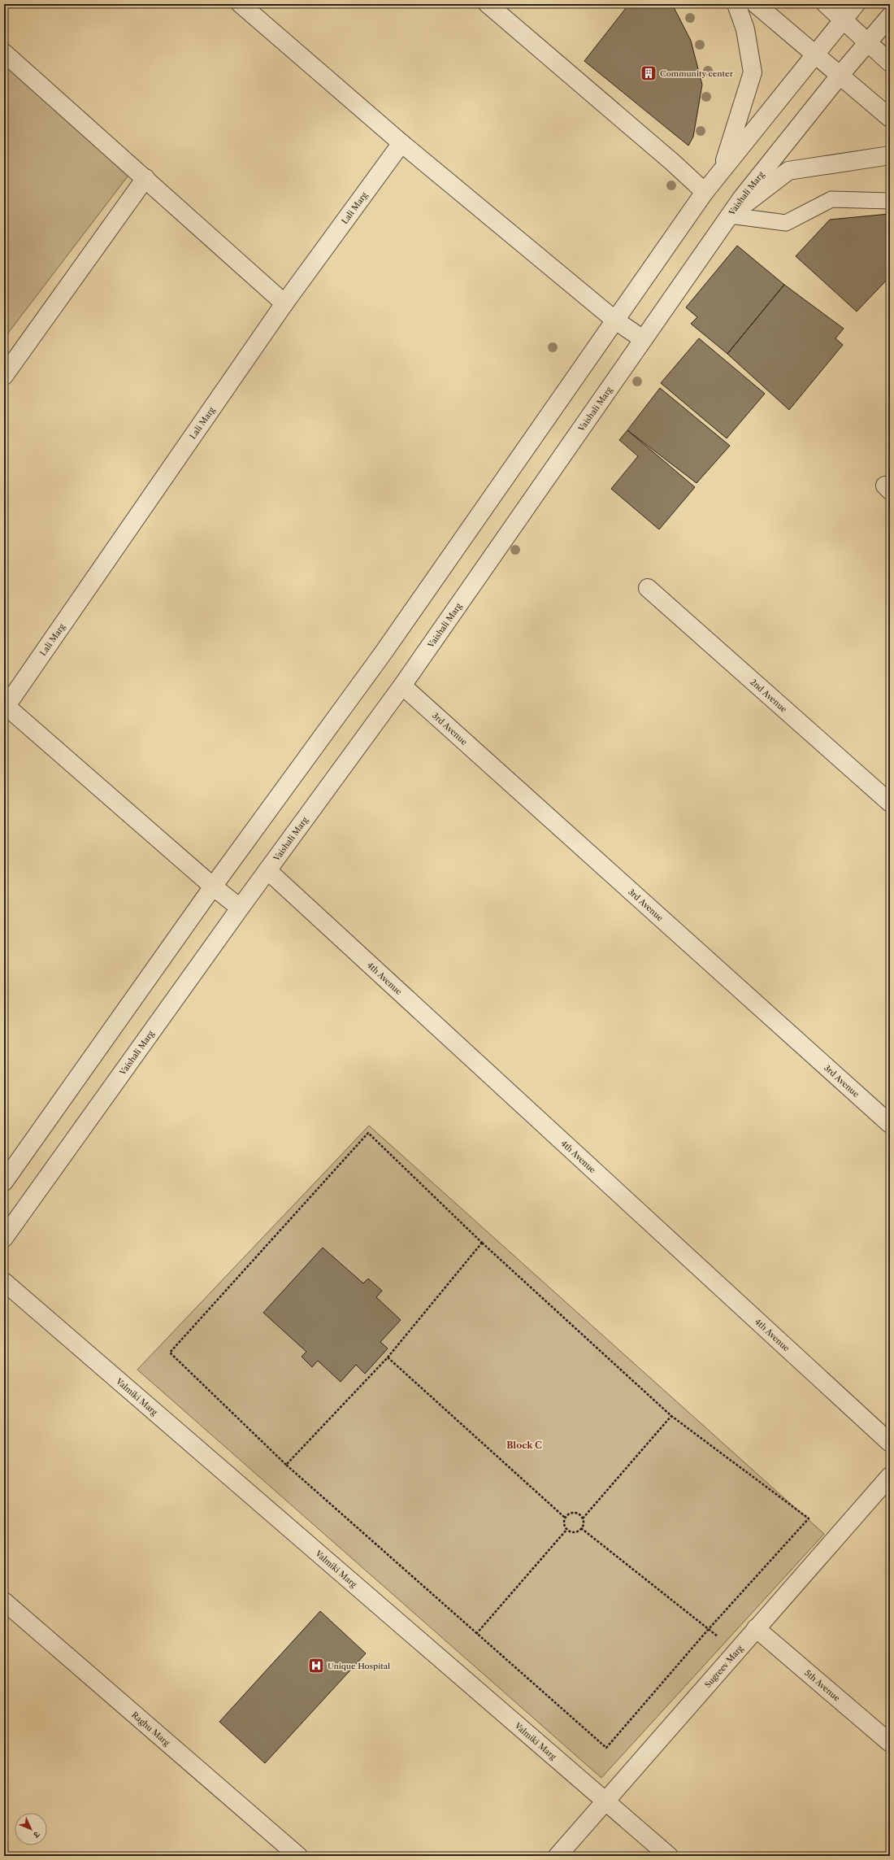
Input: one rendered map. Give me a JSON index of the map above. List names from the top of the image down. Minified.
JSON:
{"streets":{"street":["Vaishali Marg","Lali Marg","2nd Avenue","3rd Avenue","4th Avenue","Valmiki Marg","Sugreev Marg","5th Avenue","Raghu Marg"]},"crossings":[["Vaishali Marg","3rd Avenue"],["Vaishali Marg","4th Avenue"],["Valmiki Marg","Sugreev Marg"],["Sugreev Marg","5th Avenue"]],"districts":["Block C"],"places":{"building":["Community center"],"hospital":["Unique Hospital"]},"north":"bottom right"}
